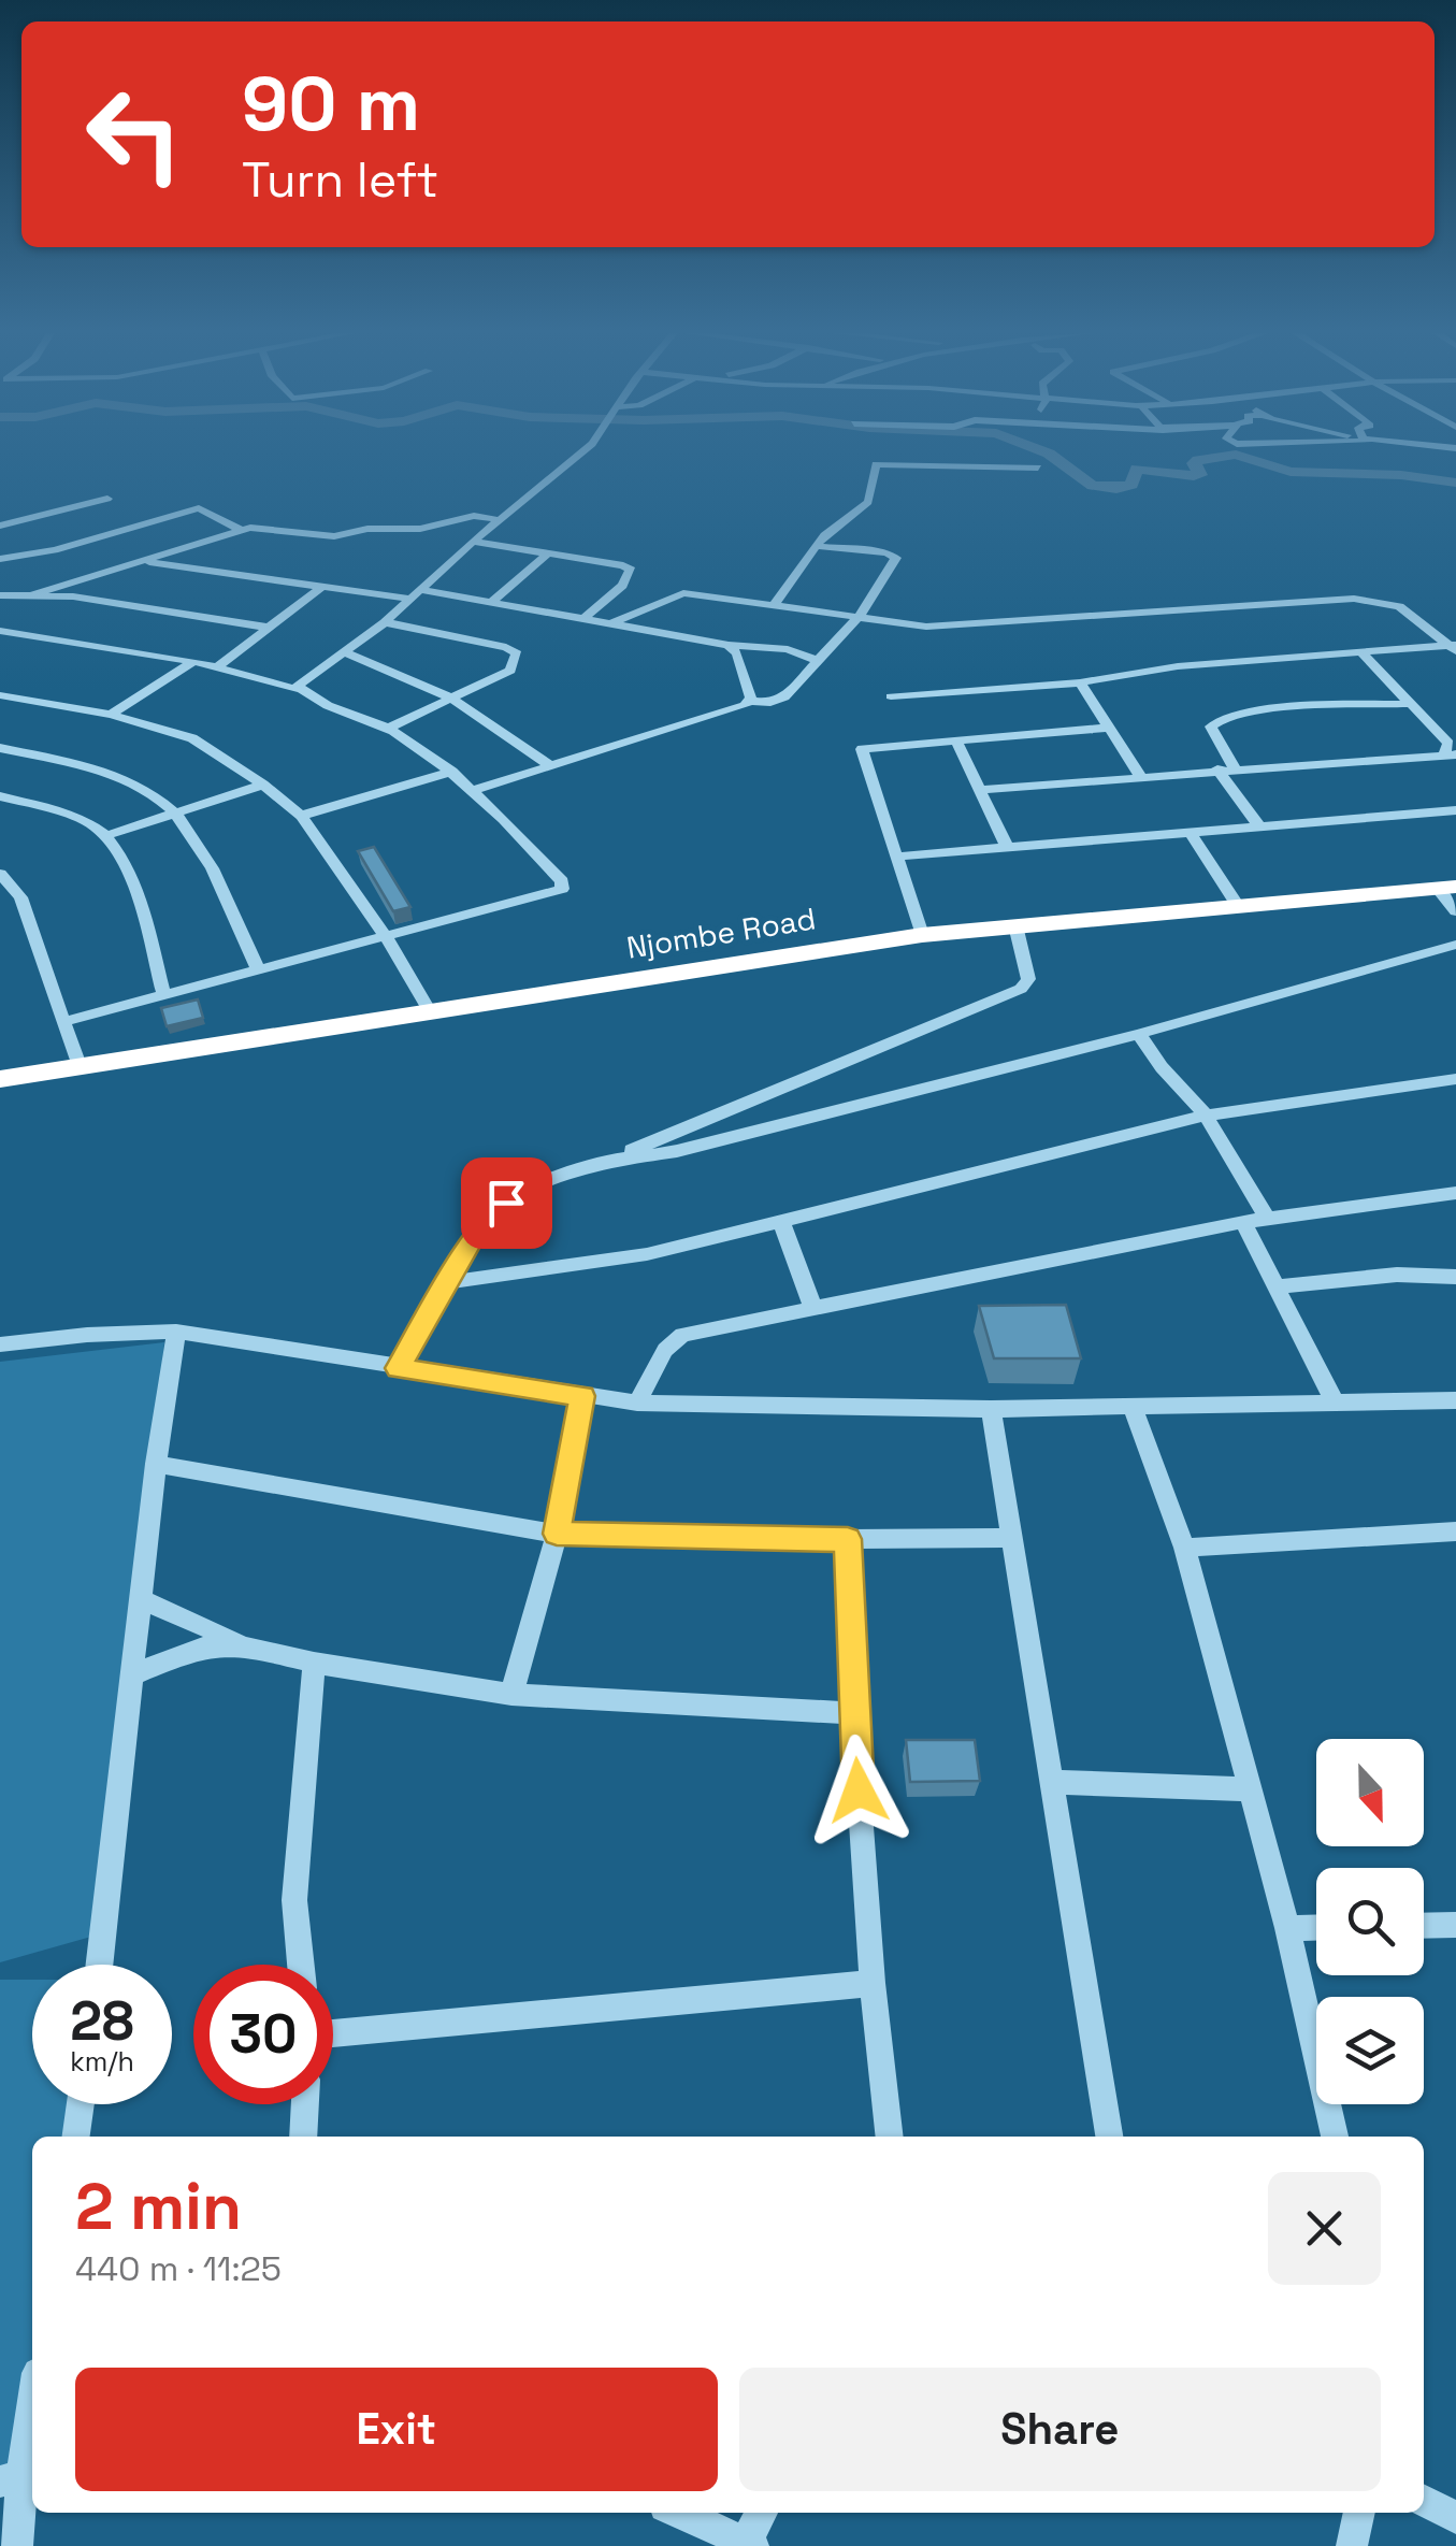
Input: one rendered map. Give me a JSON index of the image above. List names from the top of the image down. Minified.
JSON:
{"streets":{"highway":["Njombe Road"]},"north":"bottom","page":{"turn":["90 m","Turn left"],"speed":"28 km/h","limit":"30","heading":["2 min","440 m · 11:25"],"buttons":["Exit","Share"]}}
